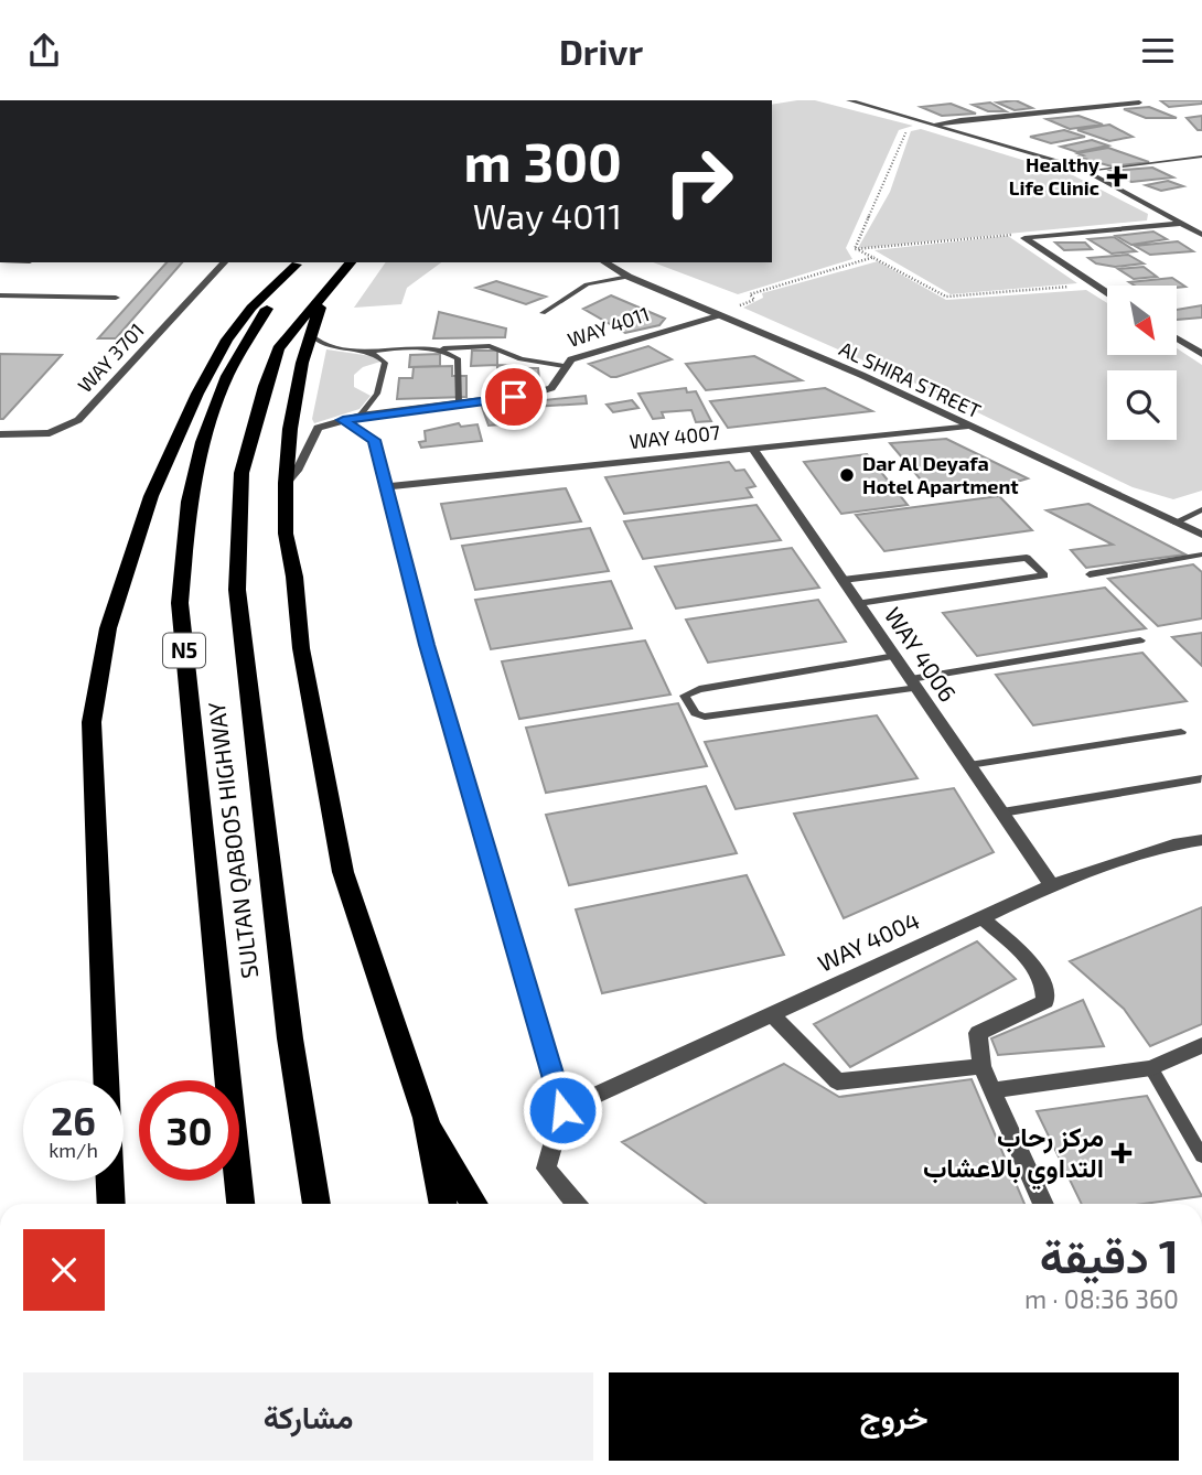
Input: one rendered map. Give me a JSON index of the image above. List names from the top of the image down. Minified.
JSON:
{"streets":{"highway":["N5","SULTAN QABOOS HIGHWAY"],"street":["WAY 4011","WAY 3701","AL SHIRA STREET","WAY 4007","WAY 4006","WAY 4004"]},"crossings":[["WAY 4011","AL SHIRA STREET"],["AL SHIRA STREET","WAY 4007"],["WAY 4007","WAY 4006"],["WAY 4006","WAY 4004"]],"places":{"health":["Healthy Life Clinic","مركز رحاب التداوي بالاعشاب"],"other":["Dar Al Deyafa Hotel Apartment"]},"north":"bottom right","page":{"header":"Drivr","turn":["300 m","Way 4011"],"speed":"26 km/h","limit":"30","heading":["1 دقيقة","360 m · 08:36"],"buttons":["خروج","مشاركة"]}}
